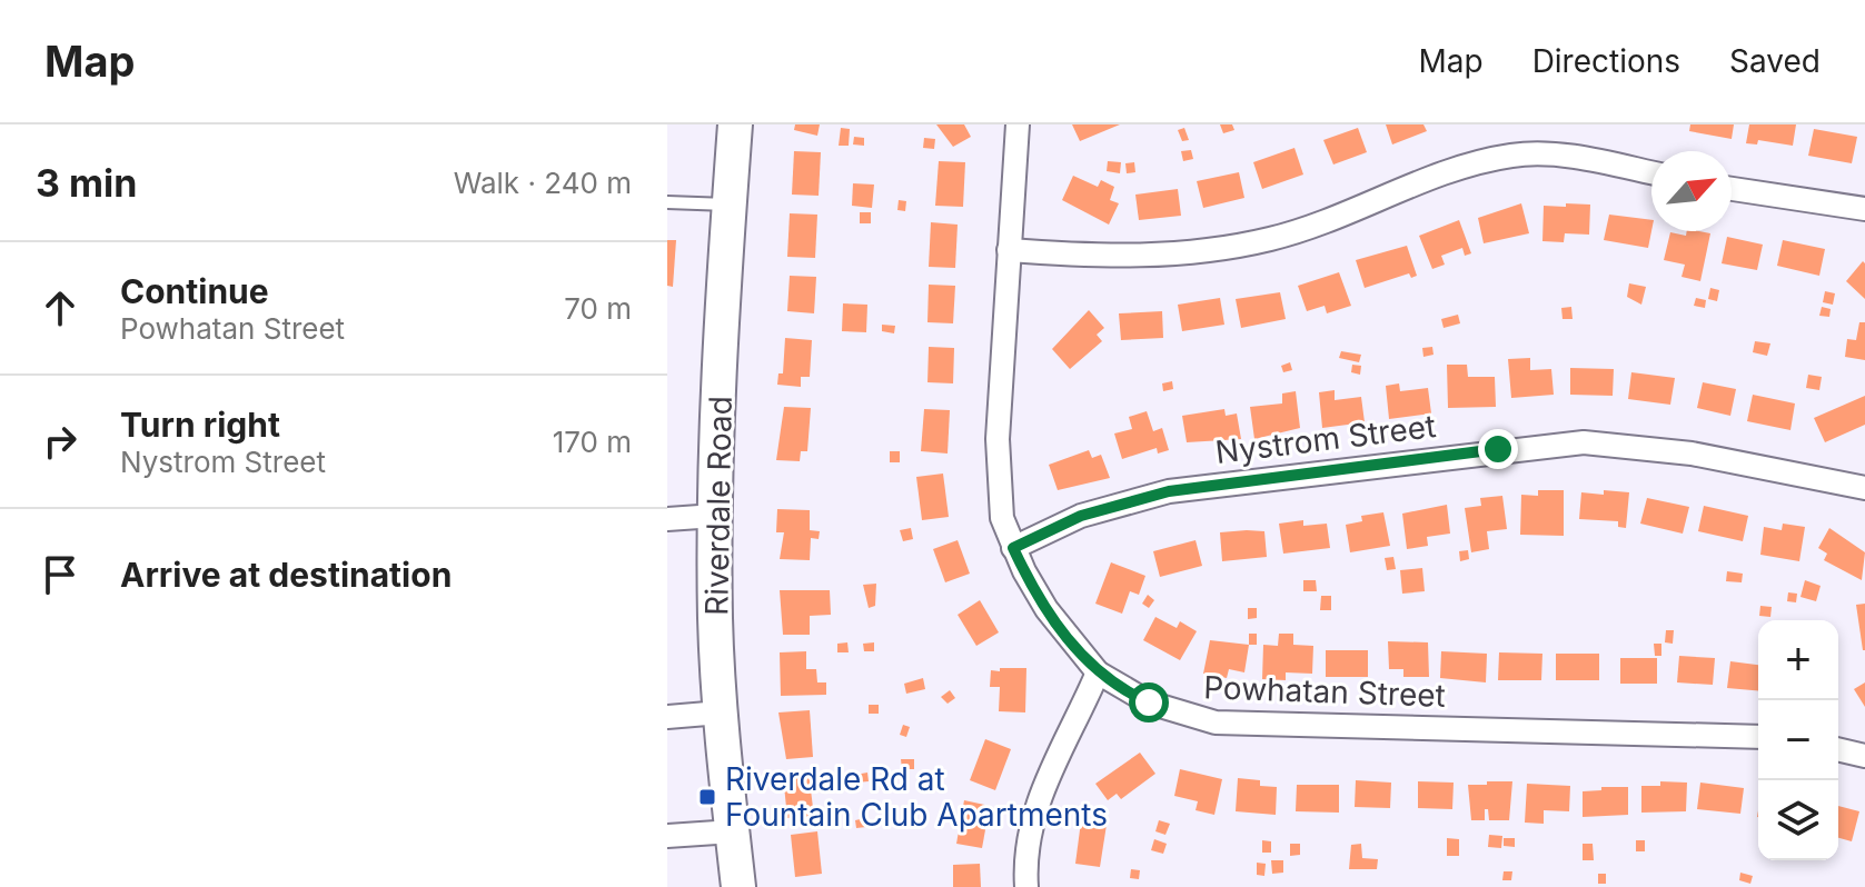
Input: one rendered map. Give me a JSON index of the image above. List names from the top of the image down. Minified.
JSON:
{"streets":{"main road":["Riverdale Road"],"street":["Nystrom Street","Powhatan Street"]},"crossings":[["Nystrom Street","Powhatan Street"]],"places":{"transit":["Riverdale Rd at Fountain Club Apartments"]},"north":"top right","page":{"header":"Map","nav":["Map","Directions","Saved"],"heading":["3 min","Walk · 240 m"],"list":[["Continue","Powhatan Street","70 m"],["Turn right","Nystrom Street","170 m"],"Arrive at destination"],"map_buttons":["+","−"]}}
